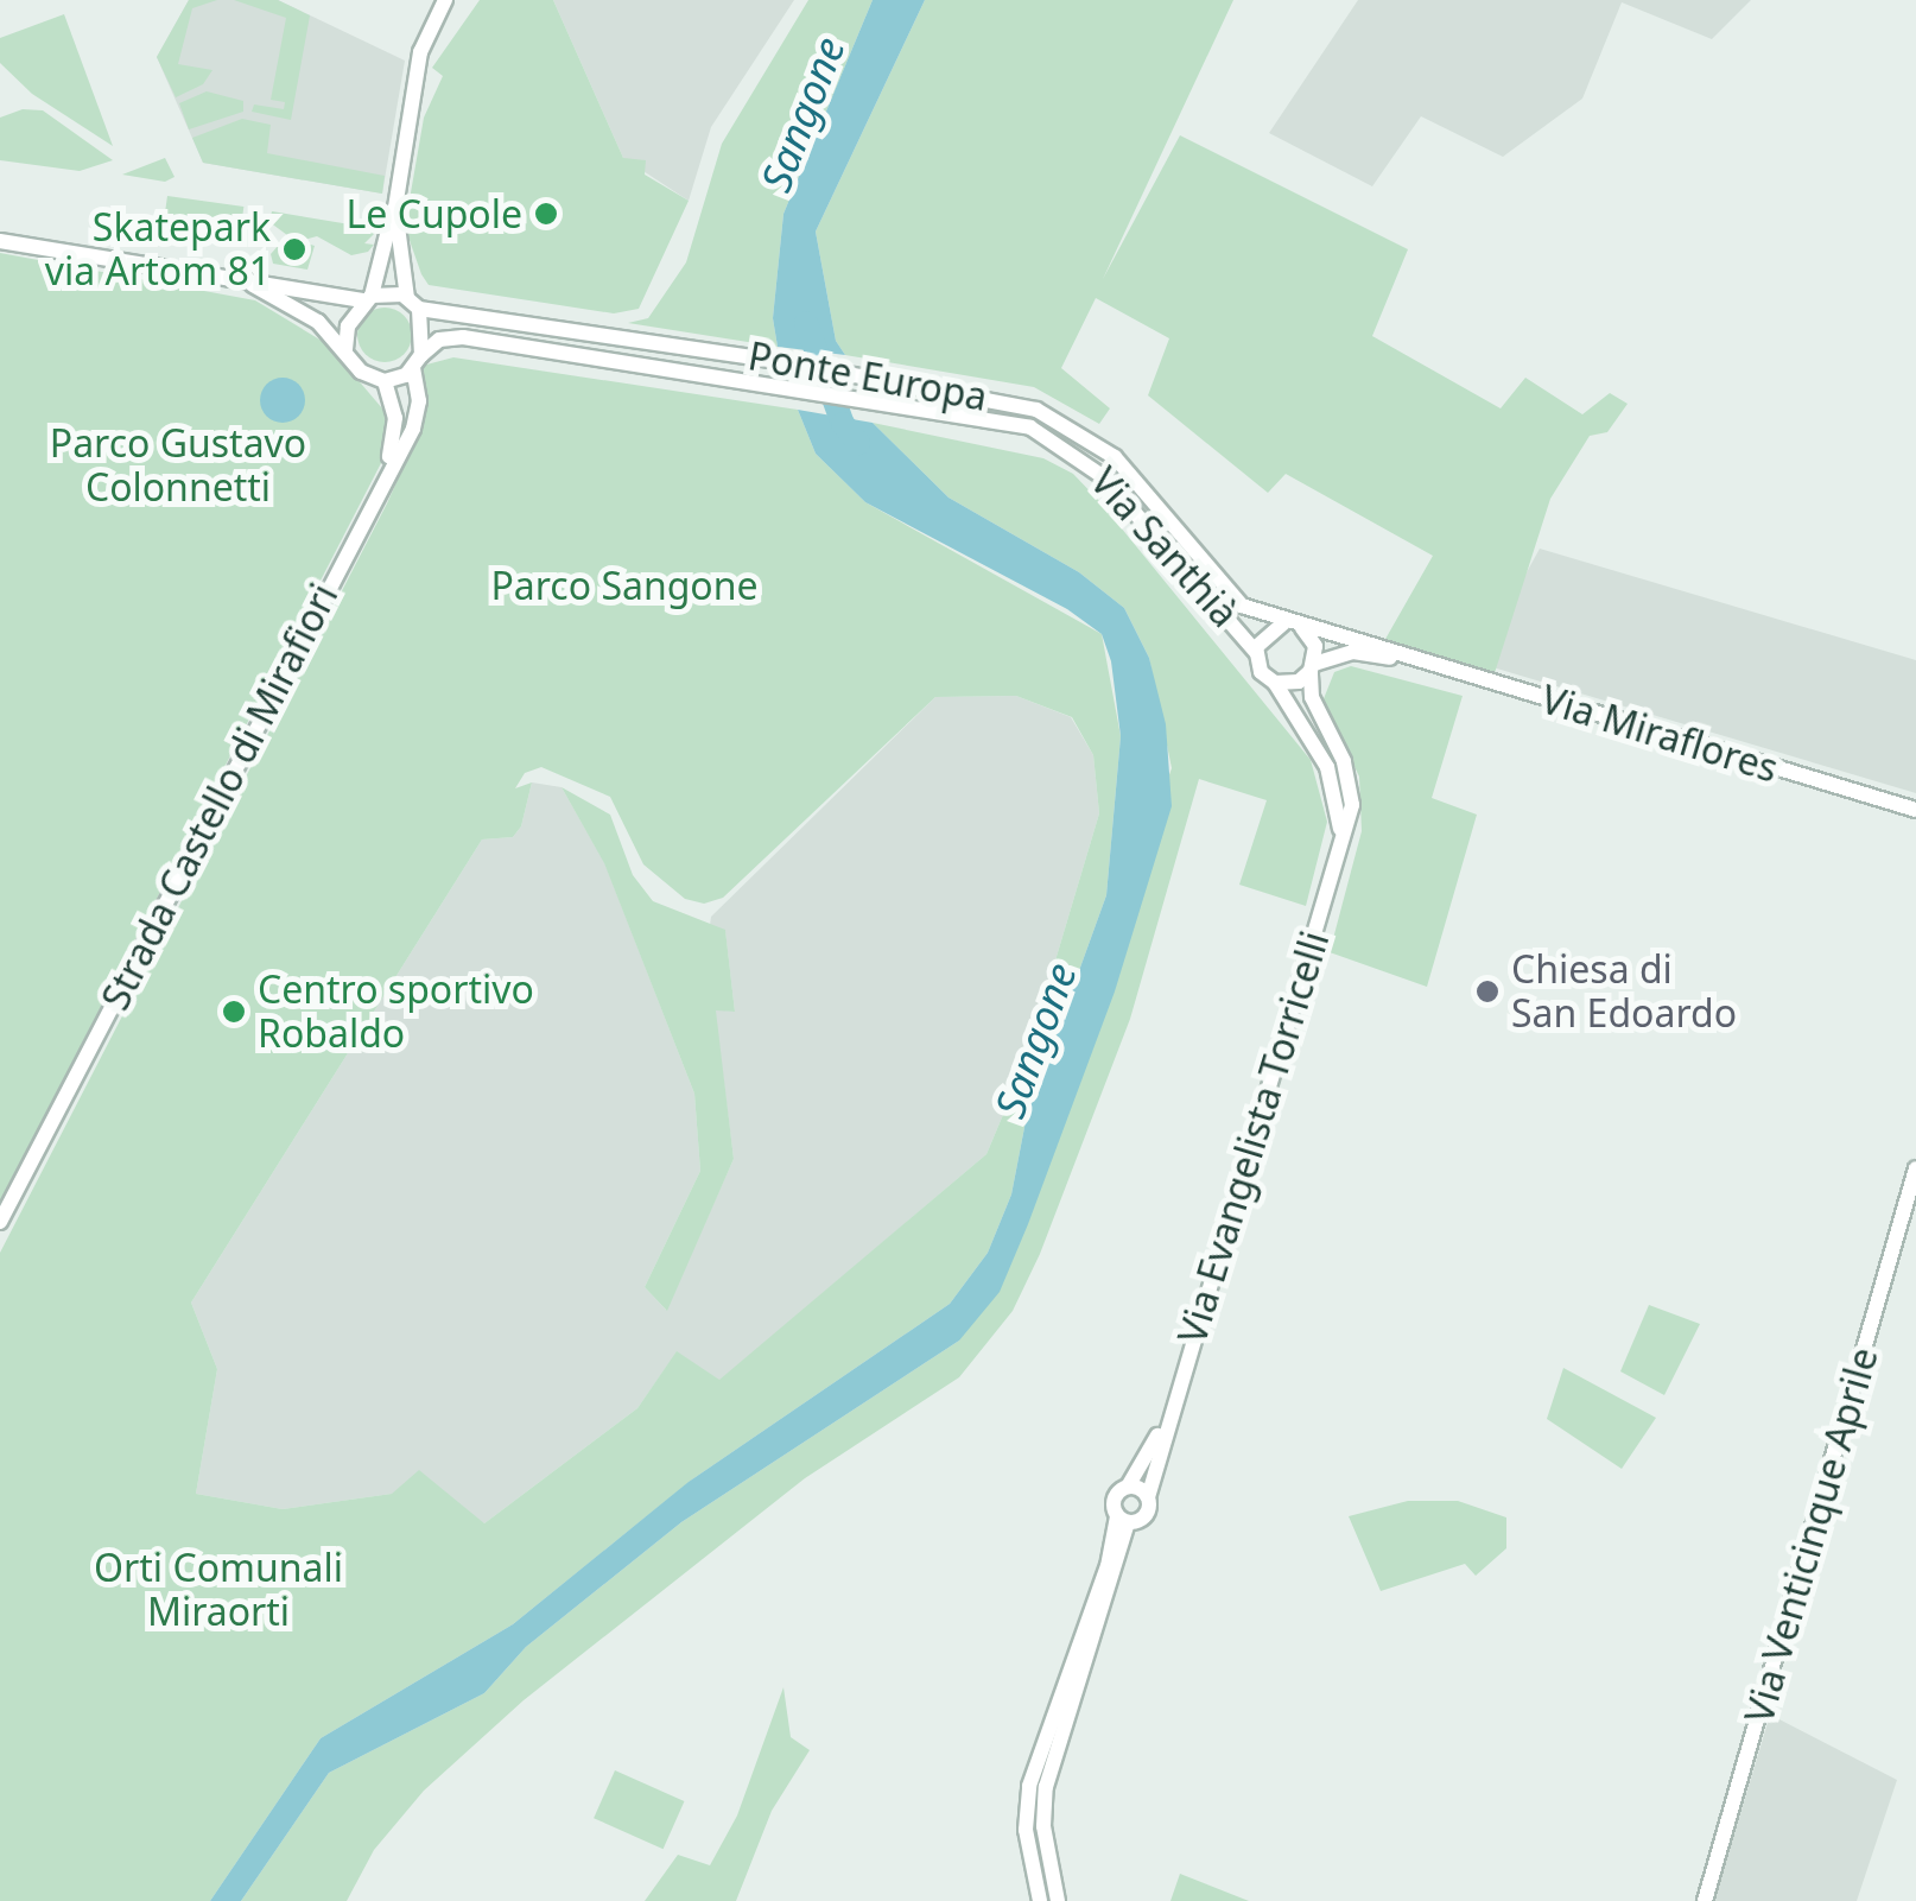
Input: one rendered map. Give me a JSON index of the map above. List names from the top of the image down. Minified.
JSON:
{"streets":{"street":["Ponte Europa","Via Santhià","Via Miraflores","Strada Castello di Mirafiori","Via Evangelista Torricelli","Via Venticinque Aprile"]},"crossings":[["Ponte Europa","Via Santhià"],["Ponte Europa","Strada Castello di Mirafiori"],["Via Santhià","Via Miraflores"],["Via Santhià","Via Evangelista Torricelli"],["Via Miraflores","Via Evangelista Torricelli"]],"water":["Sangone"],"parks":["Parco Gustavo Colonnetti","Parco Sangone","Orti Comunali Miraorti"],"places":["Le Cupole","Skatepark via Artom 81","Chiesa di San Edoardo","Centro sportivo Robaldo"]}
